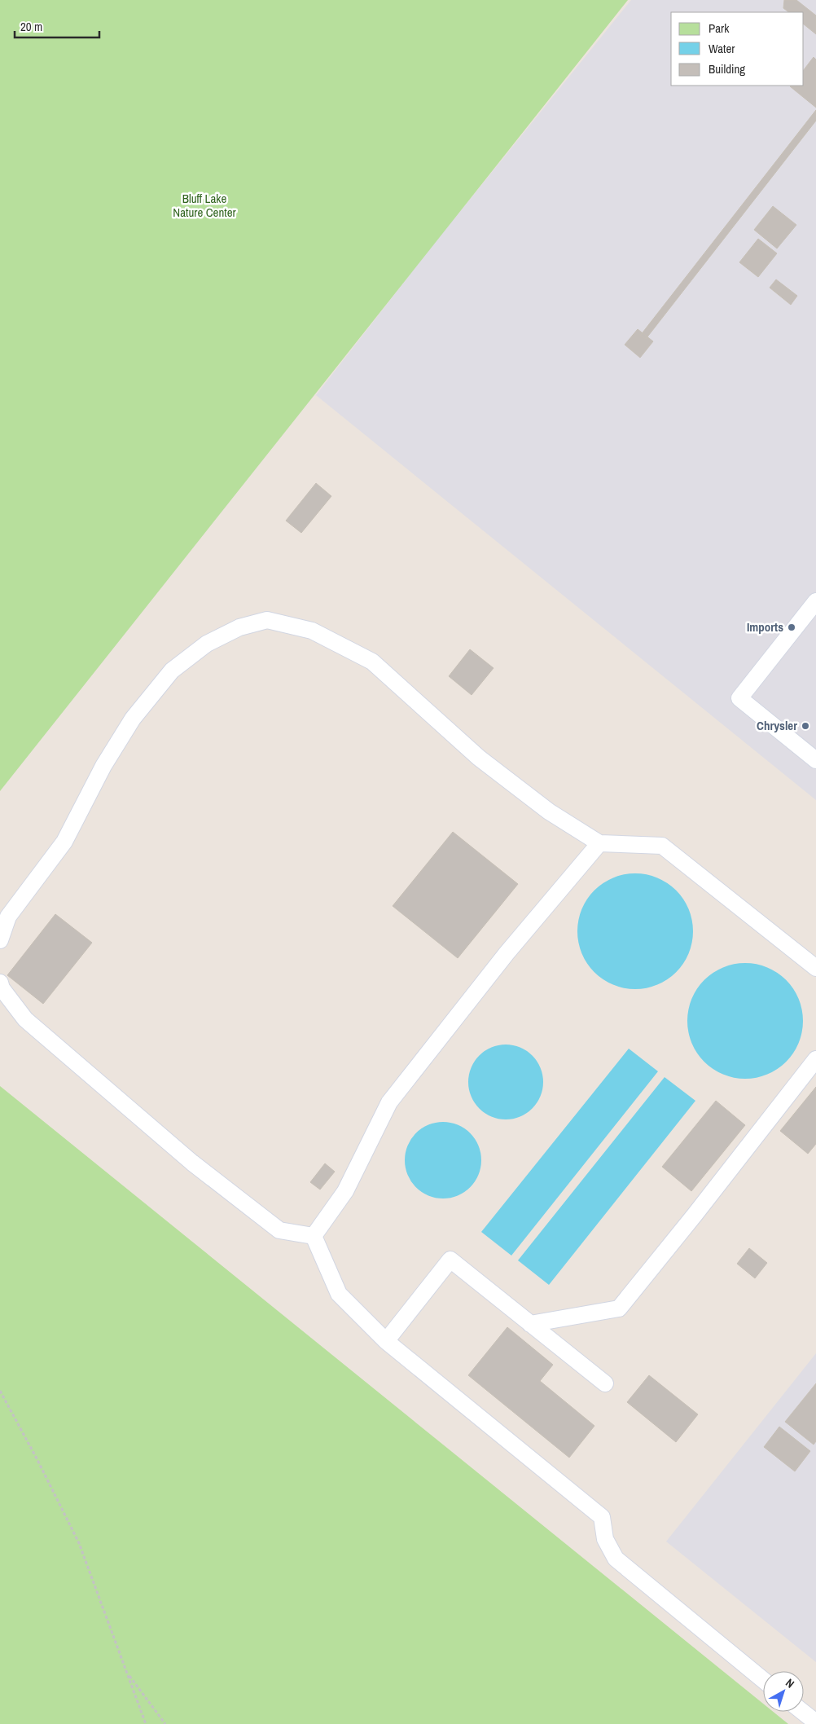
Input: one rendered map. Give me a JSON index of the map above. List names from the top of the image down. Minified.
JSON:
{"parks":["Bluff Lake Nature Center"],"places":["Imports","Chrysler"],"legend":["Park","Water","Building"],"scale_bar":"20 m","north":"top right"}
